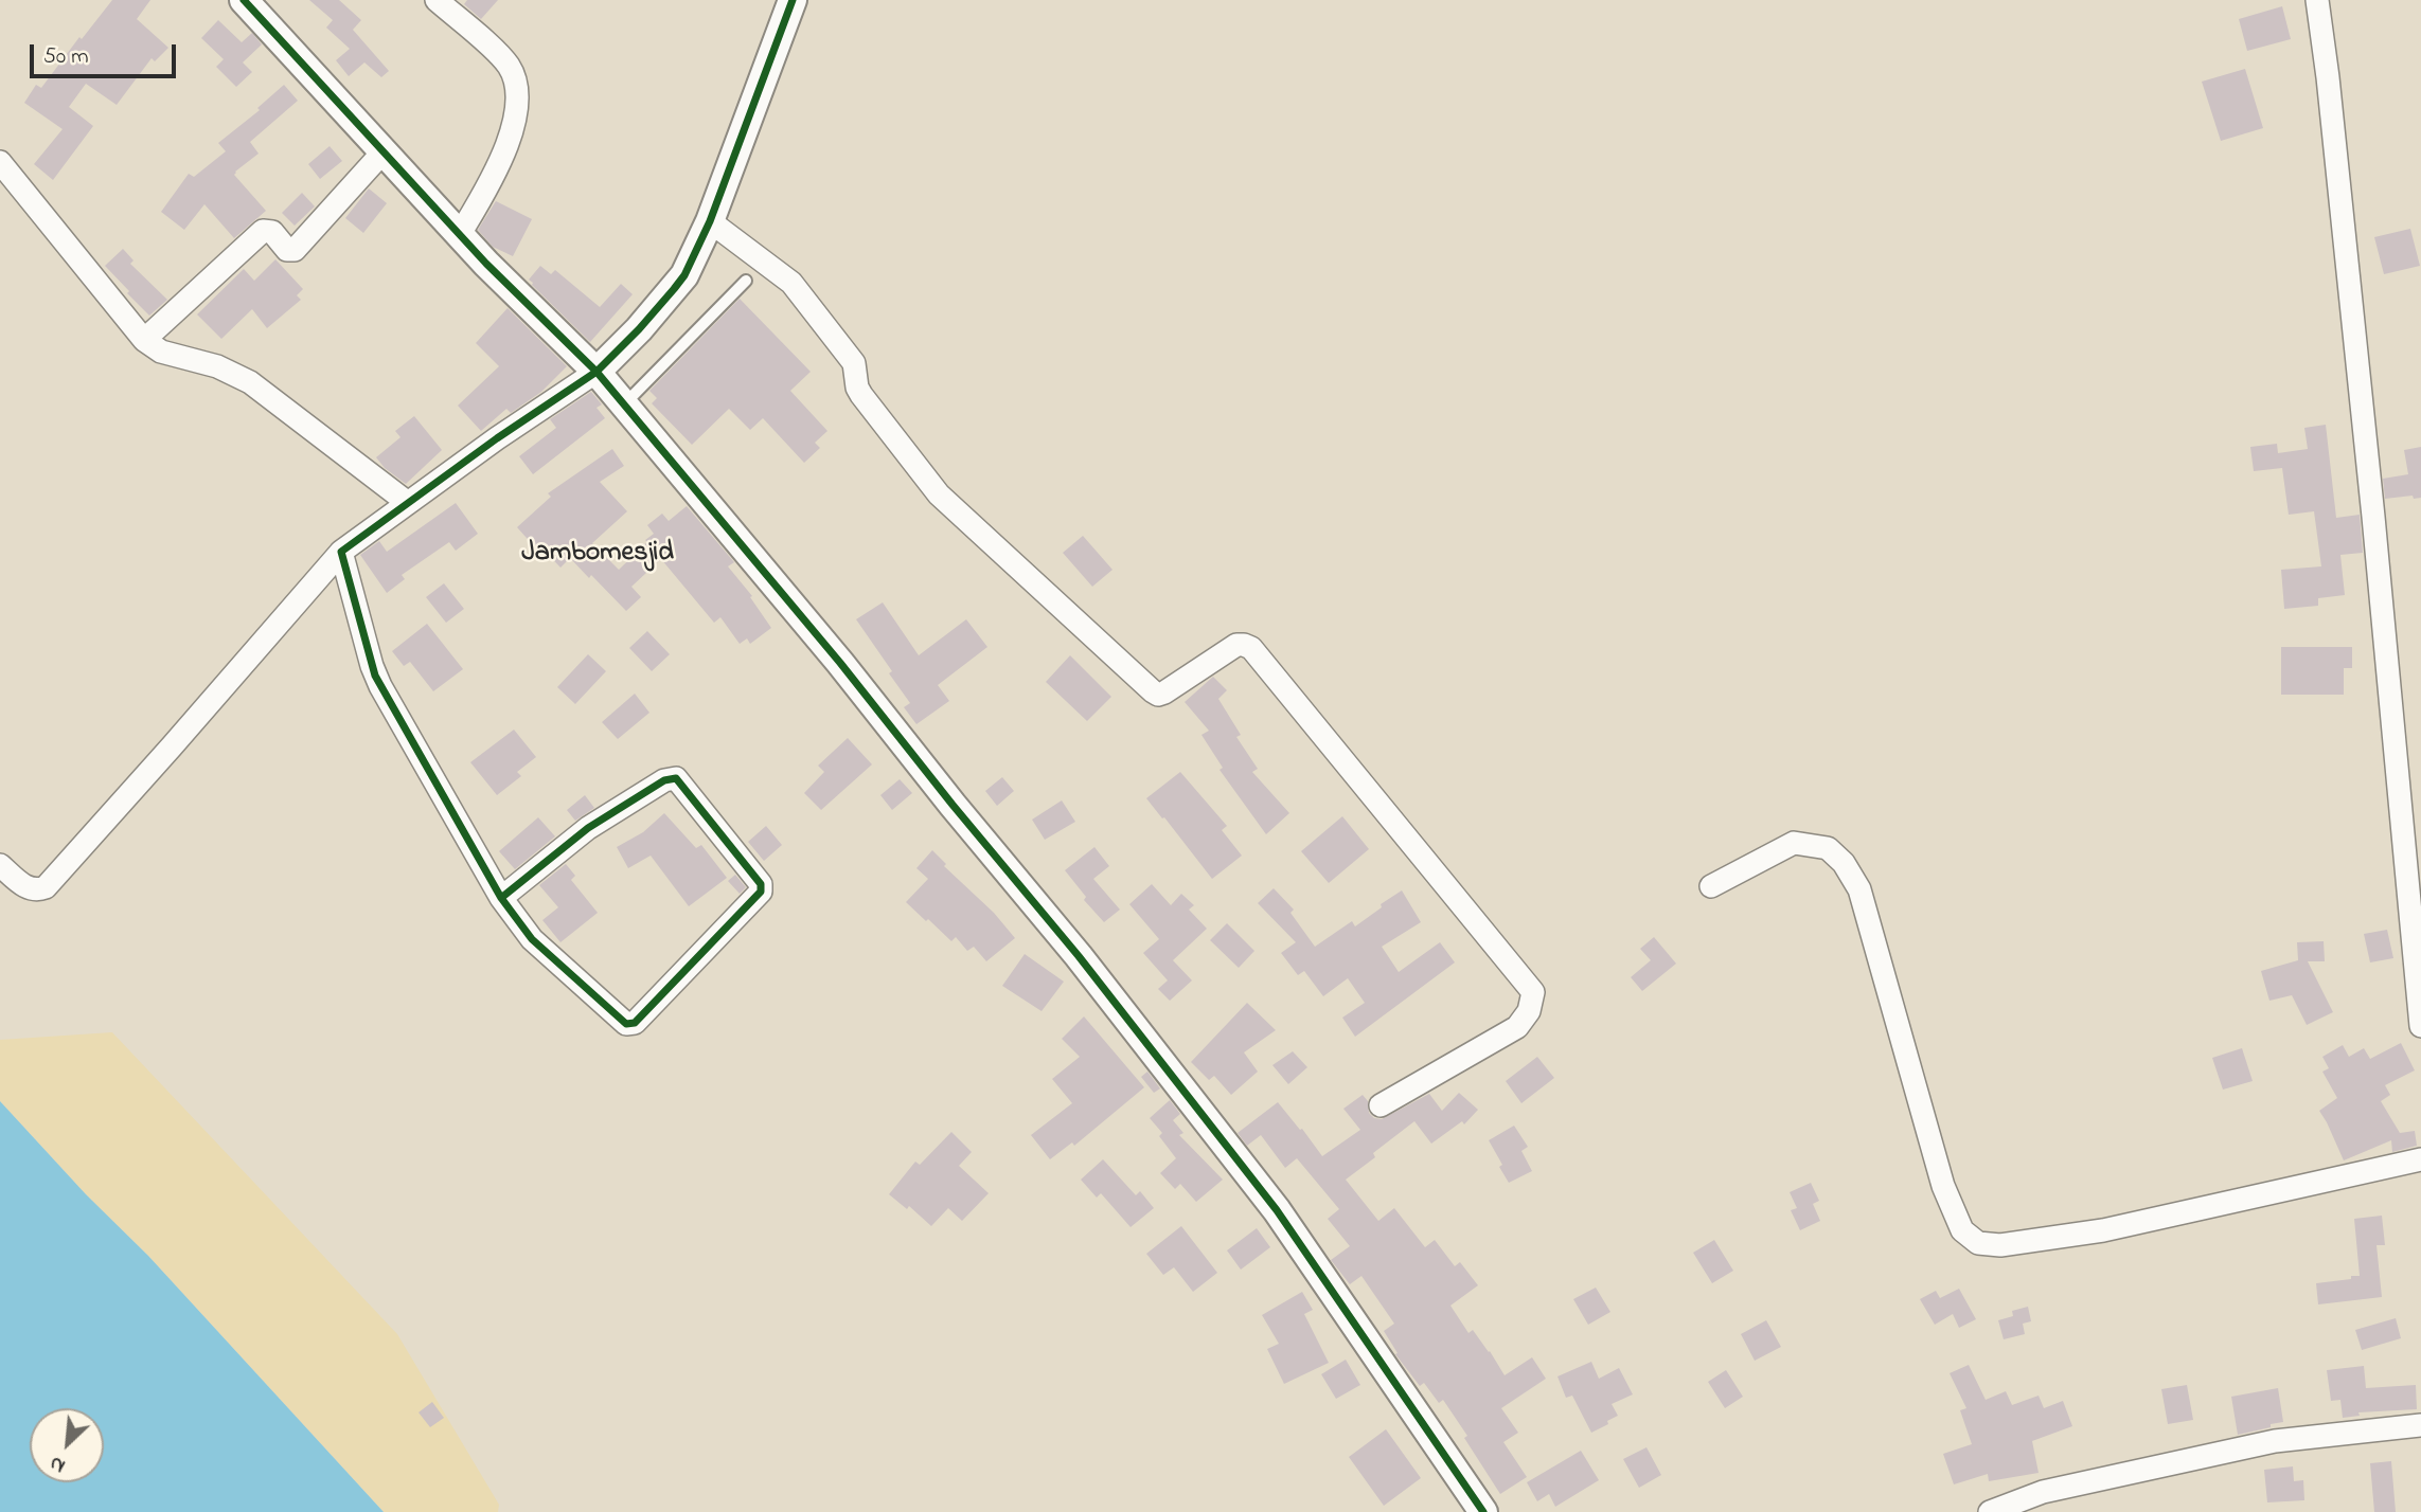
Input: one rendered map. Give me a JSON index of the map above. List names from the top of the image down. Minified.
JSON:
{"districts":["Jambomesjid"],"scale_bar":"50 m","north":"bottom left"}
